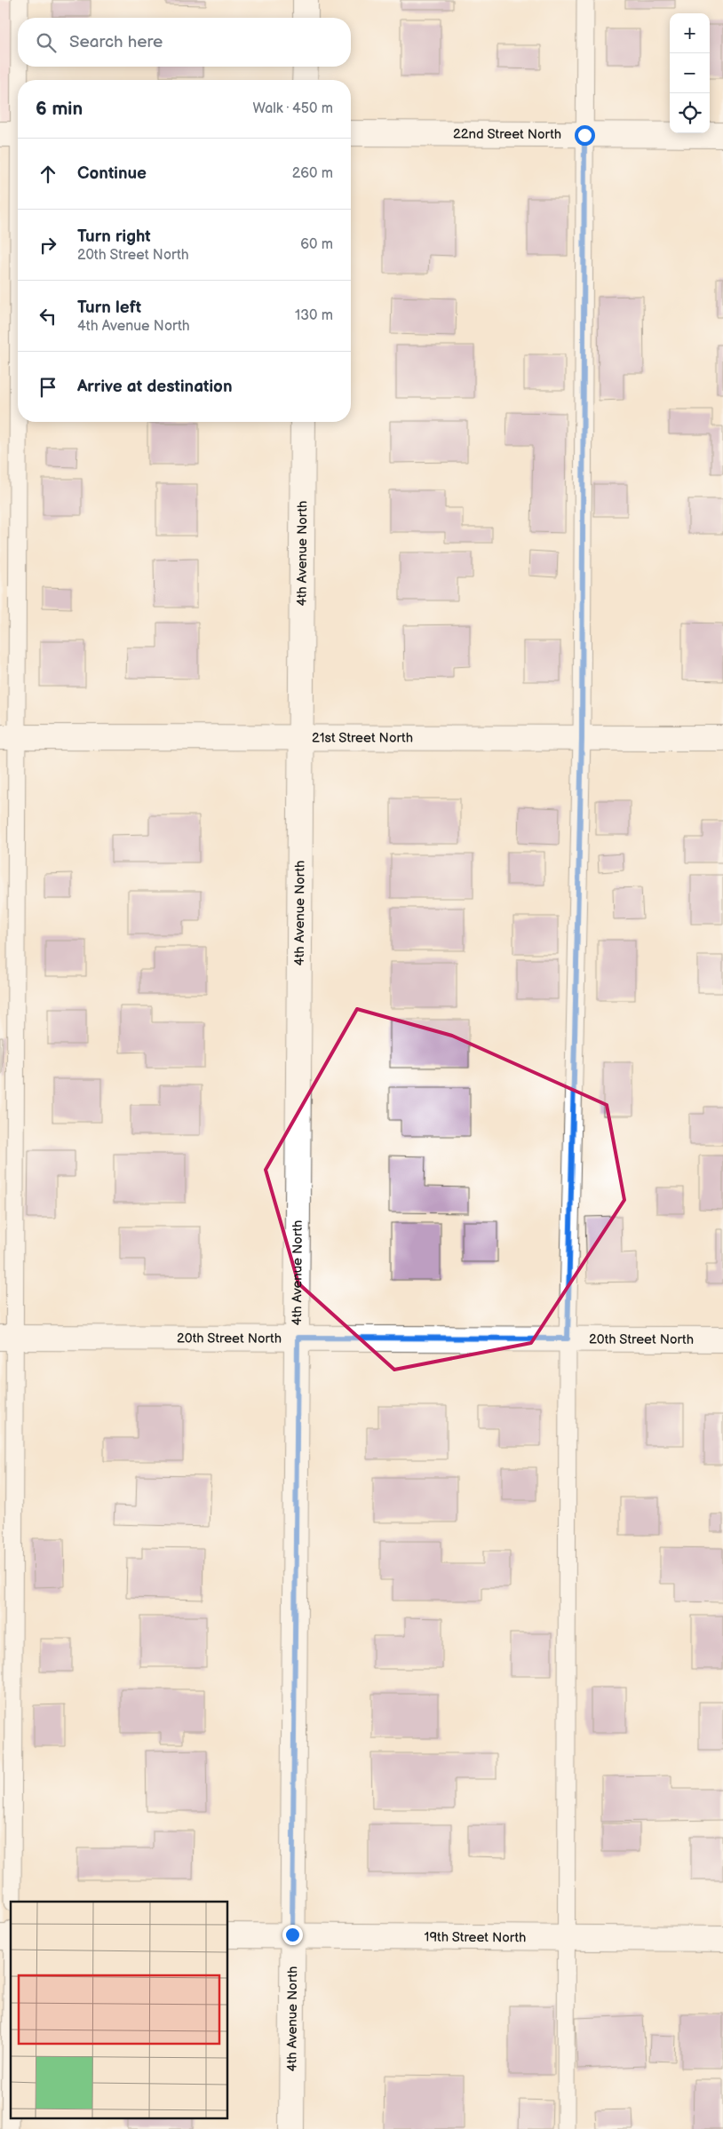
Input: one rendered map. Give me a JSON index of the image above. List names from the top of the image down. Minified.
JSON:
{"streets":{"street":["22nd Street North","4th Avenue North","21st Street North","20th Street North","19th Street North"]},"crossings":[["4th Avenue North","21st Street North"],["4th Avenue North","20th Street North"],["4th Avenue North","19th Street North"]],"page":{"map_buttons":["+","−"],"search":"Search here","heading":["6 min","Walk · 450 m"],"list":[["Continue","260 m"],["Turn right","20th Street North","60 m"],["Turn left","4th Avenue North","130 m"],"Arrive at destination"]}}
